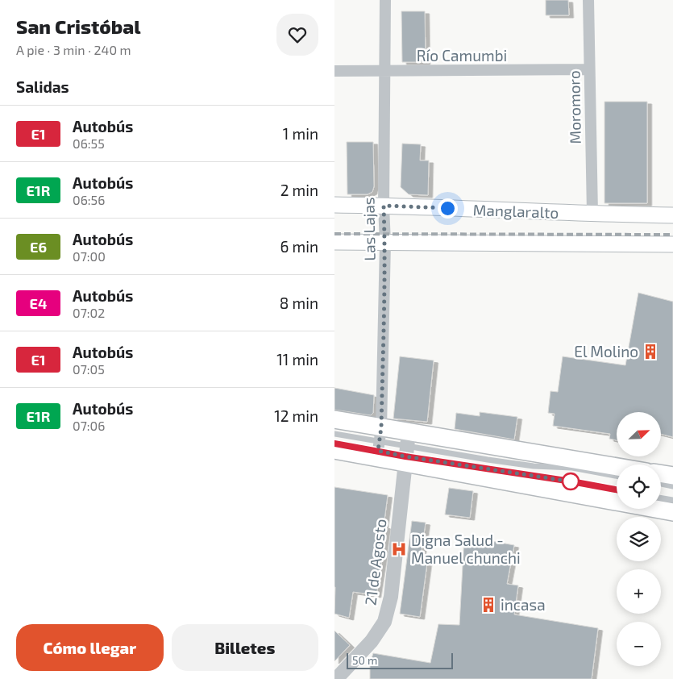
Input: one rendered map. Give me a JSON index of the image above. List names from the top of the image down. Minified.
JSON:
{"streets":{"main road":["Manglaralto"],"street":["Río Camumbi","Moromoro","Las Lajas","21 de Agosto"]},"crossings":[["Río Camumbi","Moromoro"],["Río Camumbi","Las Lajas"],["Moromoro","Manglaralto"],["Manglaralto","Las Lajas"]],"places":{"building":["El Molino","incasa"],"hospital":["Digna Salud - Manuel chunchi"]},"lines":["bus line E1"],"scale_bar":"50 m","north":"top right","page":{"heading":[["San Cristóbal","A pie · 3 min · 240 m"],"Salidas"],"list":[{"mark":"E1","name":"Autobús","note":"06:55","value":"1 min"},{"mark":"E1R","name":"Autobús","note":"06:56","value":"2 min"},{"mark":"E6","name":"Autobús","note":"07:00","value":"6 min"},{"mark":"E4","name":"Autobús","note":"07:02","value":"8 min"},{"mark":"E1","name":"Autobús","note":"07:05","value":"11 min"},{"mark":"E1R","name":"Autobús","note":"07:06","value":"12 min"}],"map_buttons":["+","−"],"buttons":["Cómo llegar","Billetes"],"scale":"50 m"}}
